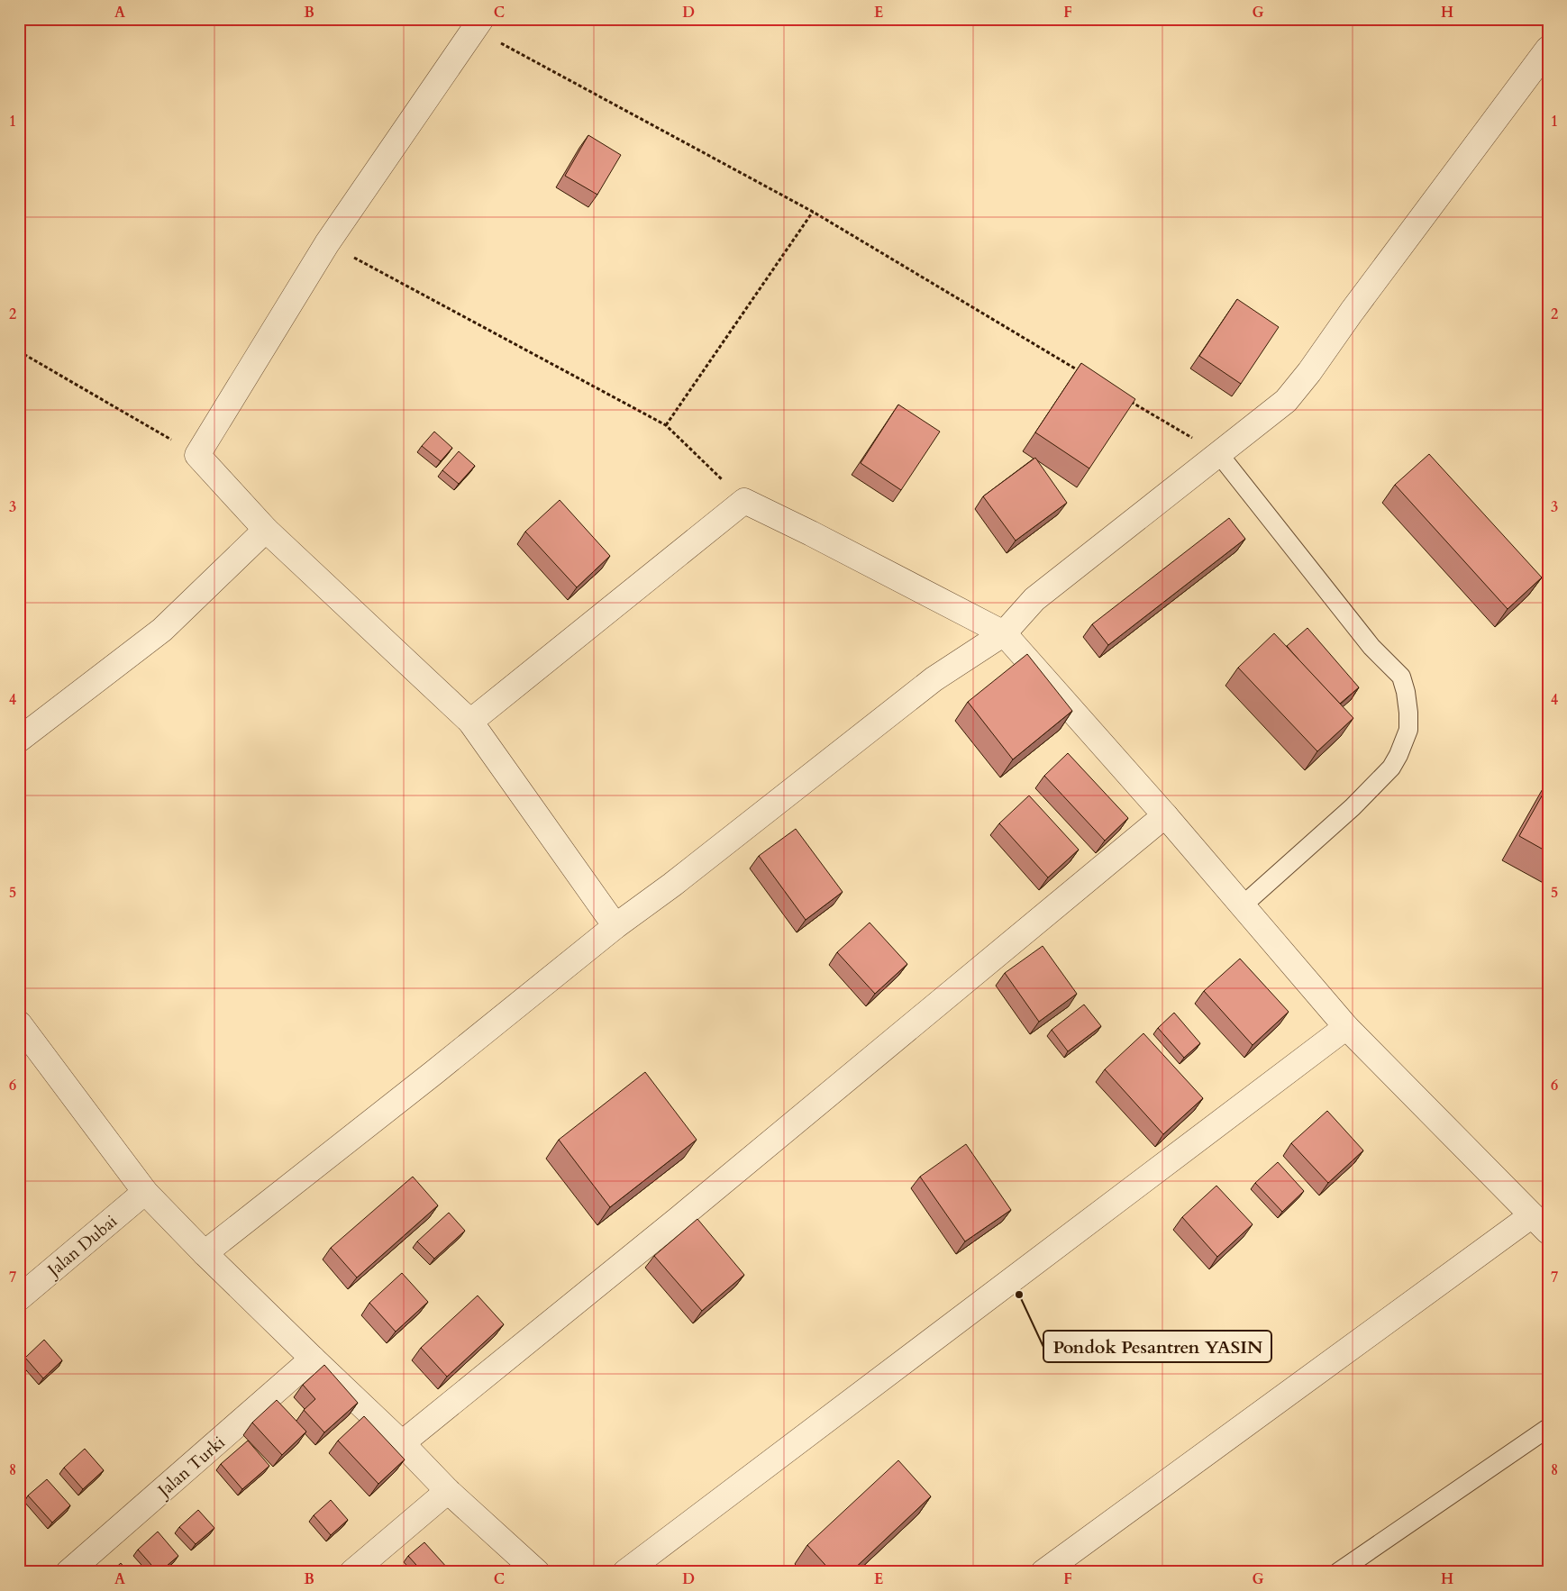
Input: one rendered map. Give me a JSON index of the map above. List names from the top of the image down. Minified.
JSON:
{"streets":{"street":["Jalan Dubai","Jalan Turki"]},"places":["Pondok Pesantren YASIN"],"grid":{"columns":["A","B","C","D","E","F","G","H"],"rows":["1","2","3","4","5","6","7","8"]}}
